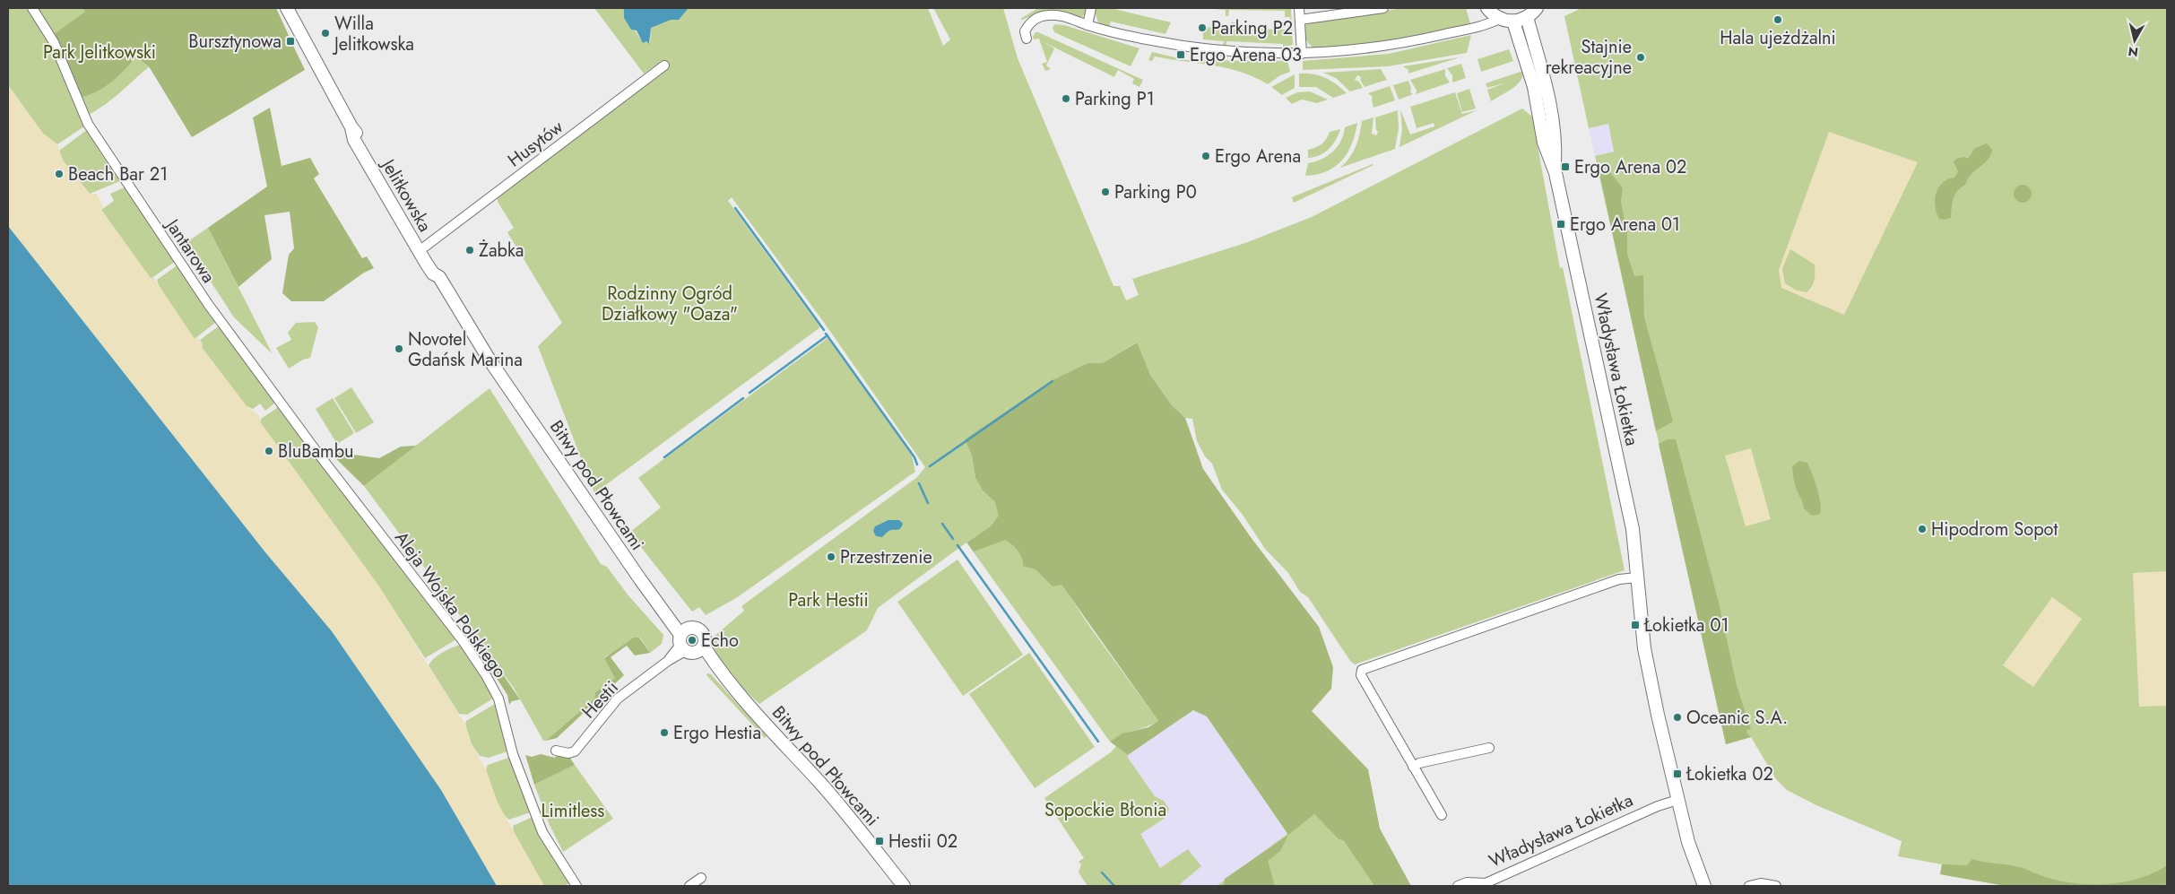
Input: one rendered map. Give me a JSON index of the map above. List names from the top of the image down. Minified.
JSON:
{"streets":{"street":["Husytów","Jelitkowska","Jantarowa","Władysława Łokietka","Bitwy pod Płowcami","Aleja Wojska Polskiego","Hestii"]},"crossings":[["Husytów","Jelitkowska"],["Jelitkowska","Bitwy pod Płowcami"],["Jantarowa","Aleja Wojska Polskiego"],["Bitwy pod Płowcami","Hestii"]],"parks":["Park Jelitkowski","Rodzinny Ogród Działkowy \"Oaza\"","Park Hestii","Sopockie Błonia","Limitless"],"places":{"other":["Hala ujeżdżalni","Parking P2","Willa Jelitkowska","Stajnie rekreacyjne","Parking P1","Ergo Arena","Beach Bar 21","Parking P0","Żabka","Novotel Gdańsk Marina","BluBambu","Hipodrom Sopot","Przestrzenie","Echo","Oceanic S.A.","Ergo Hestia"],"transit":["Bursztynowa","Ergo Arena 03","Ergo Arena 02","Ergo Arena 01","Łokietka 01","Łokietka 02","Hestii 02"]},"north":"bottom"}
